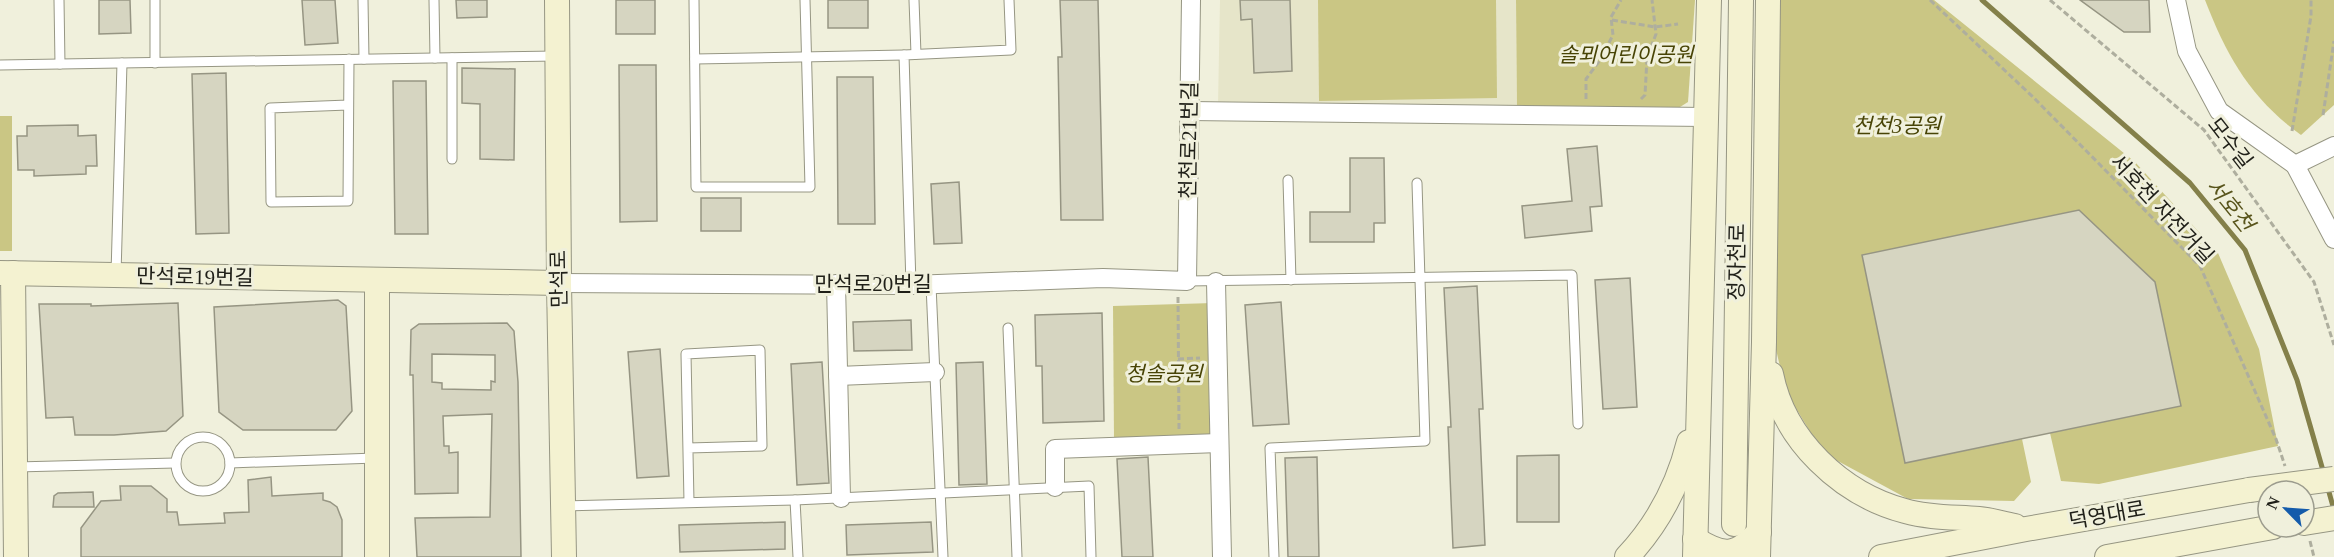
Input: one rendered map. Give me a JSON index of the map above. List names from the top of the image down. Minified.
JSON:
{"streets":{"street":["천천로21번길","정자천로","만석로19번길","만석로","만석로20번길","덕영대로"],"path":["모수길","서호천 자전거길"]},"crossings":[["천천로21번길","만석로20번길"],["만석로19번길","만석로"],["만석로19번길","만석로20번길"],["만석로","만석로20번길"]],"water":["서호천"],"parks":["솔뫼어린이공원","천천3공원","청솔공원"],"north":"top left"}
